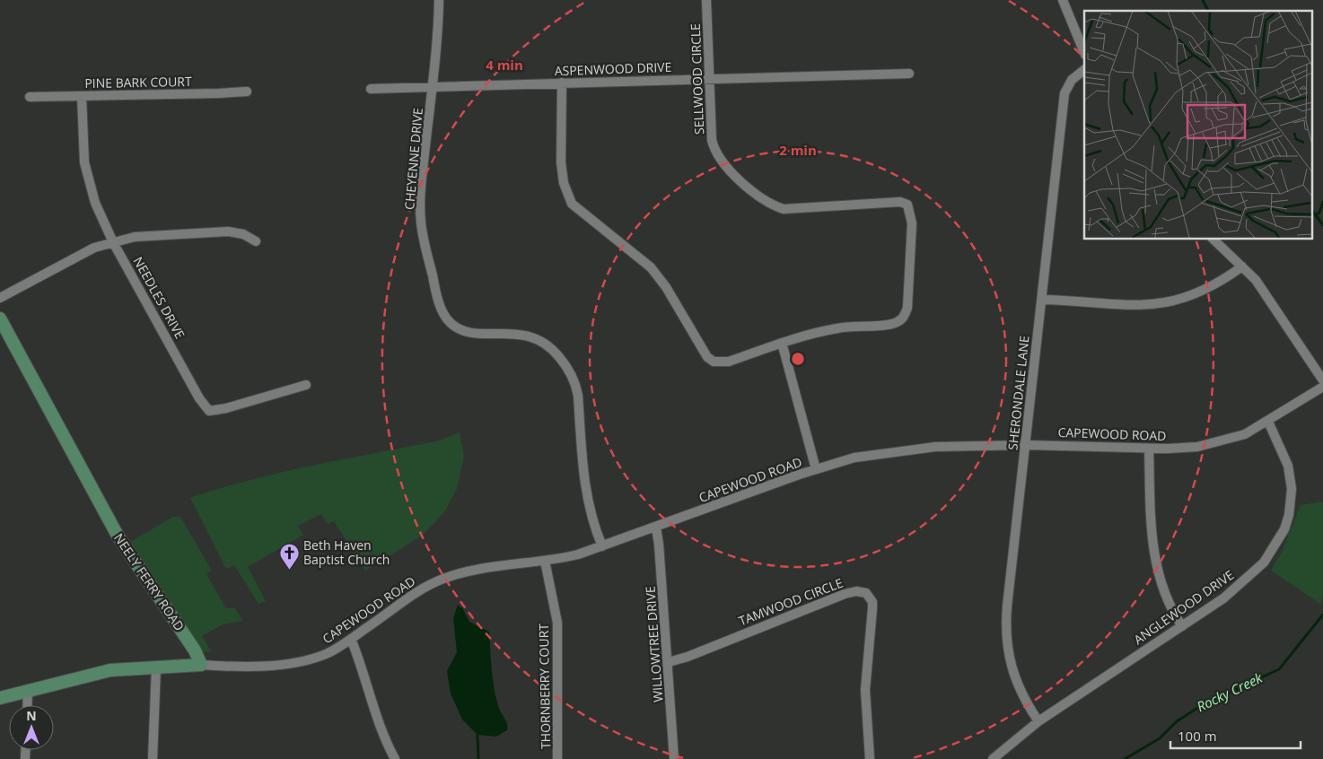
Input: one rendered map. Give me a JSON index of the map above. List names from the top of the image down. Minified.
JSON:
{"streets":{"street":["ASPENWOOD DRIVE","SELLWOOD CIRCLE","PINE BARK COURT","CHEYENNE DRIVE","NEEDLES DRIVE","SHERONDALE LANE","CAPEWOOD ROAD","NEELY FERRY ROAD","TAMWOOD CIRCLE","ANGLEWOOD DRIVE","WILLOWTREE DRIVE","THORNBERRY COURT"]},"crossings":[["ASPENWOOD DRIVE","SELLWOOD CIRCLE"],["ASPENWOOD DRIVE","CHEYENNE DRIVE"],["PINE BARK COURT","NEEDLES DRIVE"],["CHEYENNE DRIVE","CAPEWOOD ROAD"],["SHERONDALE LANE","CAPEWOOD ROAD"],["SHERONDALE LANE","ANGLEWOOD DRIVE"],["CAPEWOOD ROAD","NEELY FERRY ROAD"],["CAPEWOOD ROAD","ANGLEWOOD DRIVE"],["CAPEWOOD ROAD","WILLOWTREE DRIVE"],["CAPEWOOD ROAD","THORNBERRY COURT"],["TAMWOOD CIRCLE","WILLOWTREE DRIVE"]],"water":["Rocky Creek"],"places":{"church":["Beth Haven Baptist Church"]},"scale_bar":"100 m","north":"top","rings":["4 min","2 min"]}
